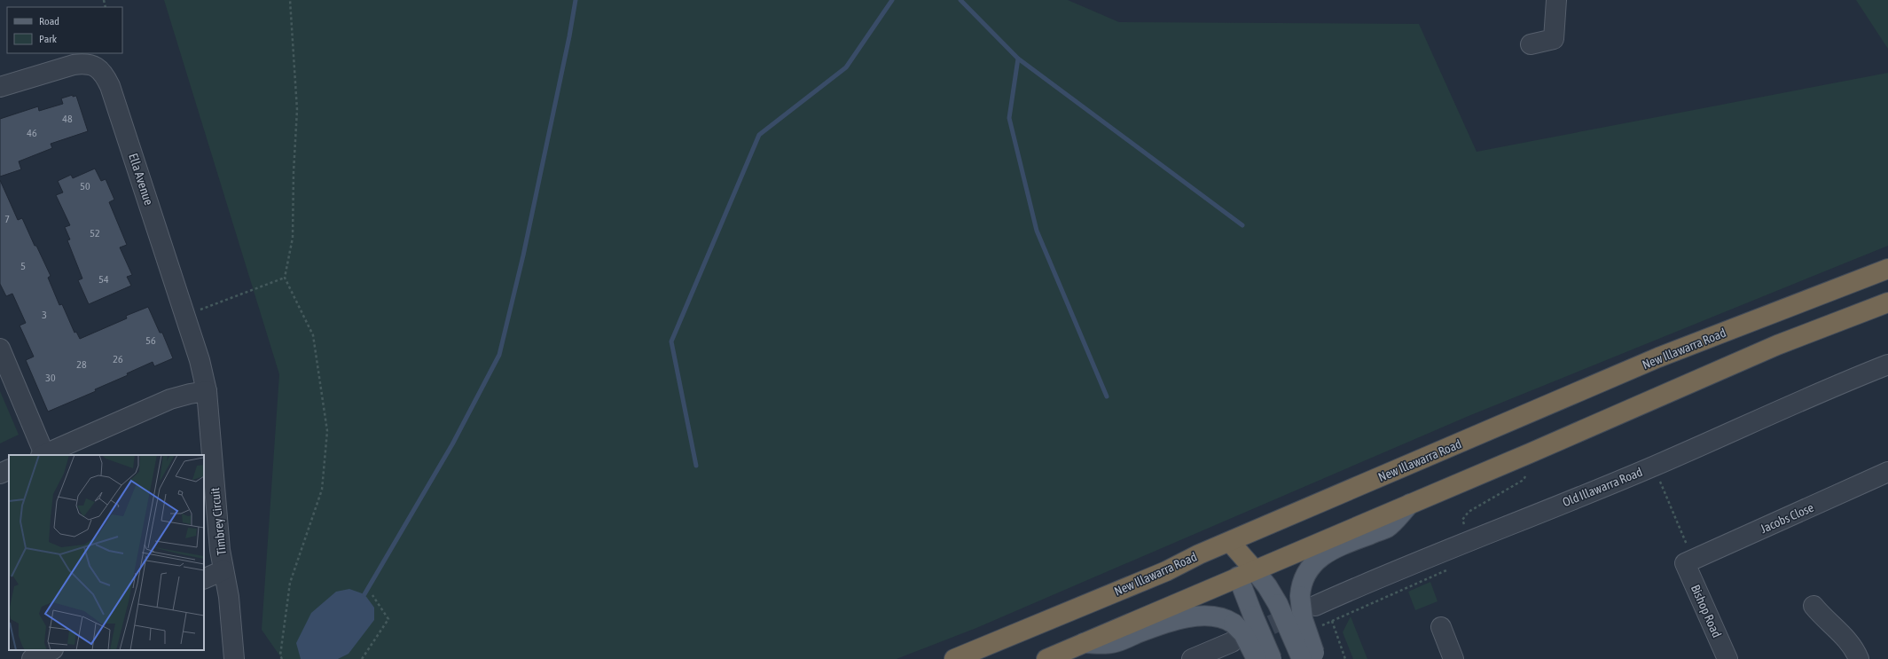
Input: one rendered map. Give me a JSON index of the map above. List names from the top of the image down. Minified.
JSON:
{"streets":{"highway":["New Illawarra Road"],"street":["Ella Avenue","Old Illawarra Road","Jacobs Close","Timbrey Circuit","Bishop Road"]},"crossings":[["Ella Avenue","Timbrey Circuit"],["Jacobs Close","Bishop Road"]],"house_numbers":["48","46","50","7","52","5","54","3","56","26","28","30"],"legend":["Road","Park"]}
